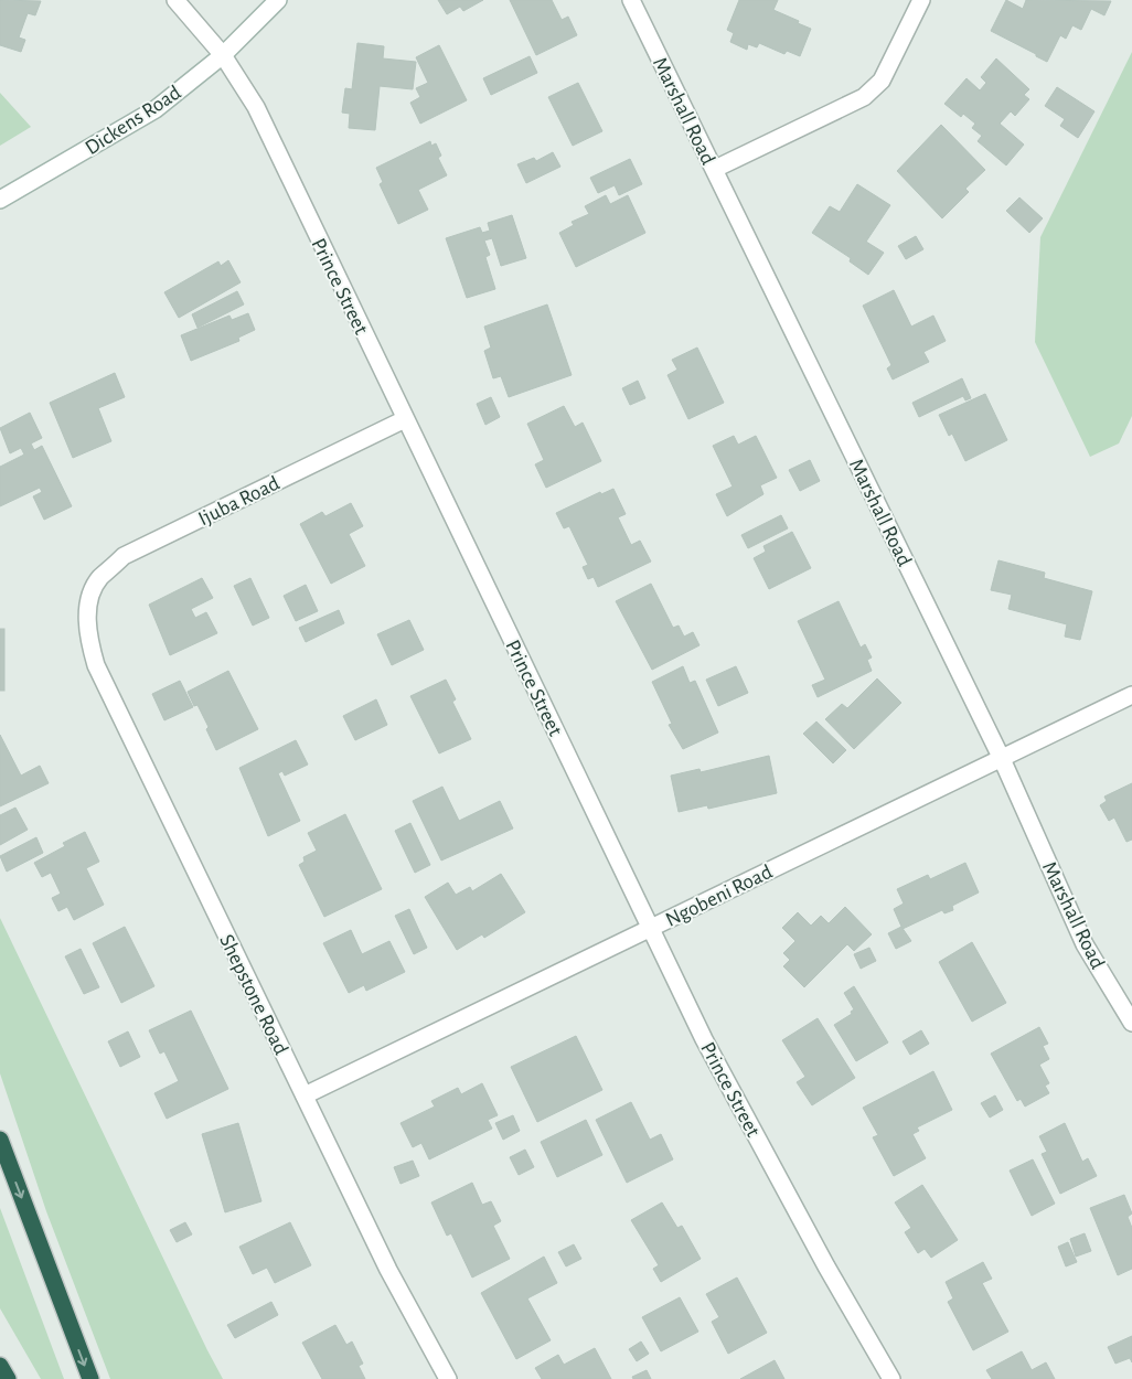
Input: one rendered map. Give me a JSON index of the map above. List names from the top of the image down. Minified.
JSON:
{"streets":{"street":["Marshall Road","Dickens Road","Prince Street","Ijuba Road","Ngobeni Road","Shepstone Road"]},"crossings":[["Marshall Road","Ngobeni Road"],["Dickens Road","Prince Street"],["Prince Street","Ijuba Road"],["Prince Street","Ngobeni Road"],["Ijuba Road","Shepstone Road"],["Ngobeni Road","Shepstone Road"]]}
